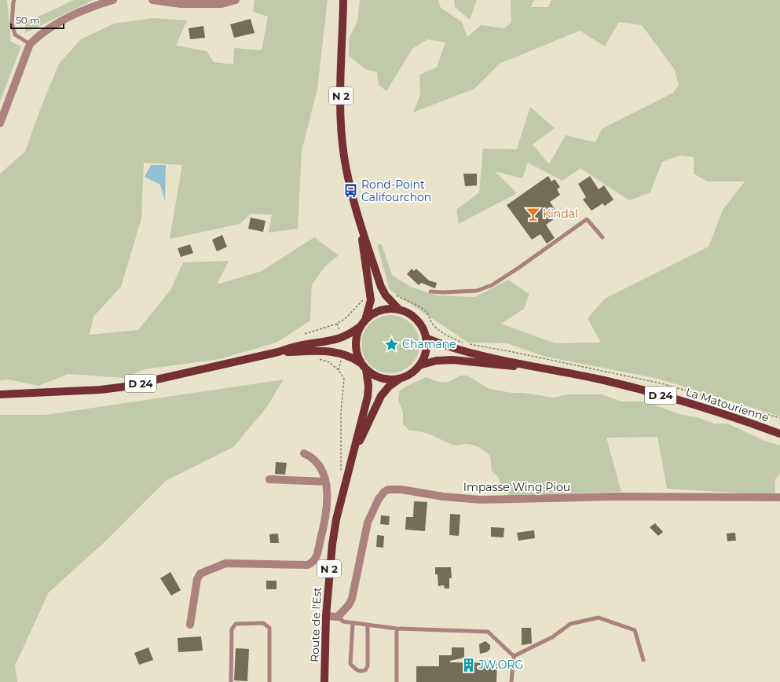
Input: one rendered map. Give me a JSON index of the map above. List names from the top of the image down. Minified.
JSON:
{"streets":{"main road":["N 2","D 24","La Matourienne","Route de l'Est"],"street":["Impasse Wing Piou"]},"crossings":[["N 2","D 24"],["N 2","La Matourienne"],["N 2","Route de l'Est"],["D 24","La Matourienne"],["D 24","Route de l'Est"],["La Matourienne","Route de l'Est"]],"places":{"bus stop":["Rond-Point Califourchon"],"bar":["Kindal"],"place":["Chamane"],"building":["JW.ORG"]},"scale_bar":"50 m"}
